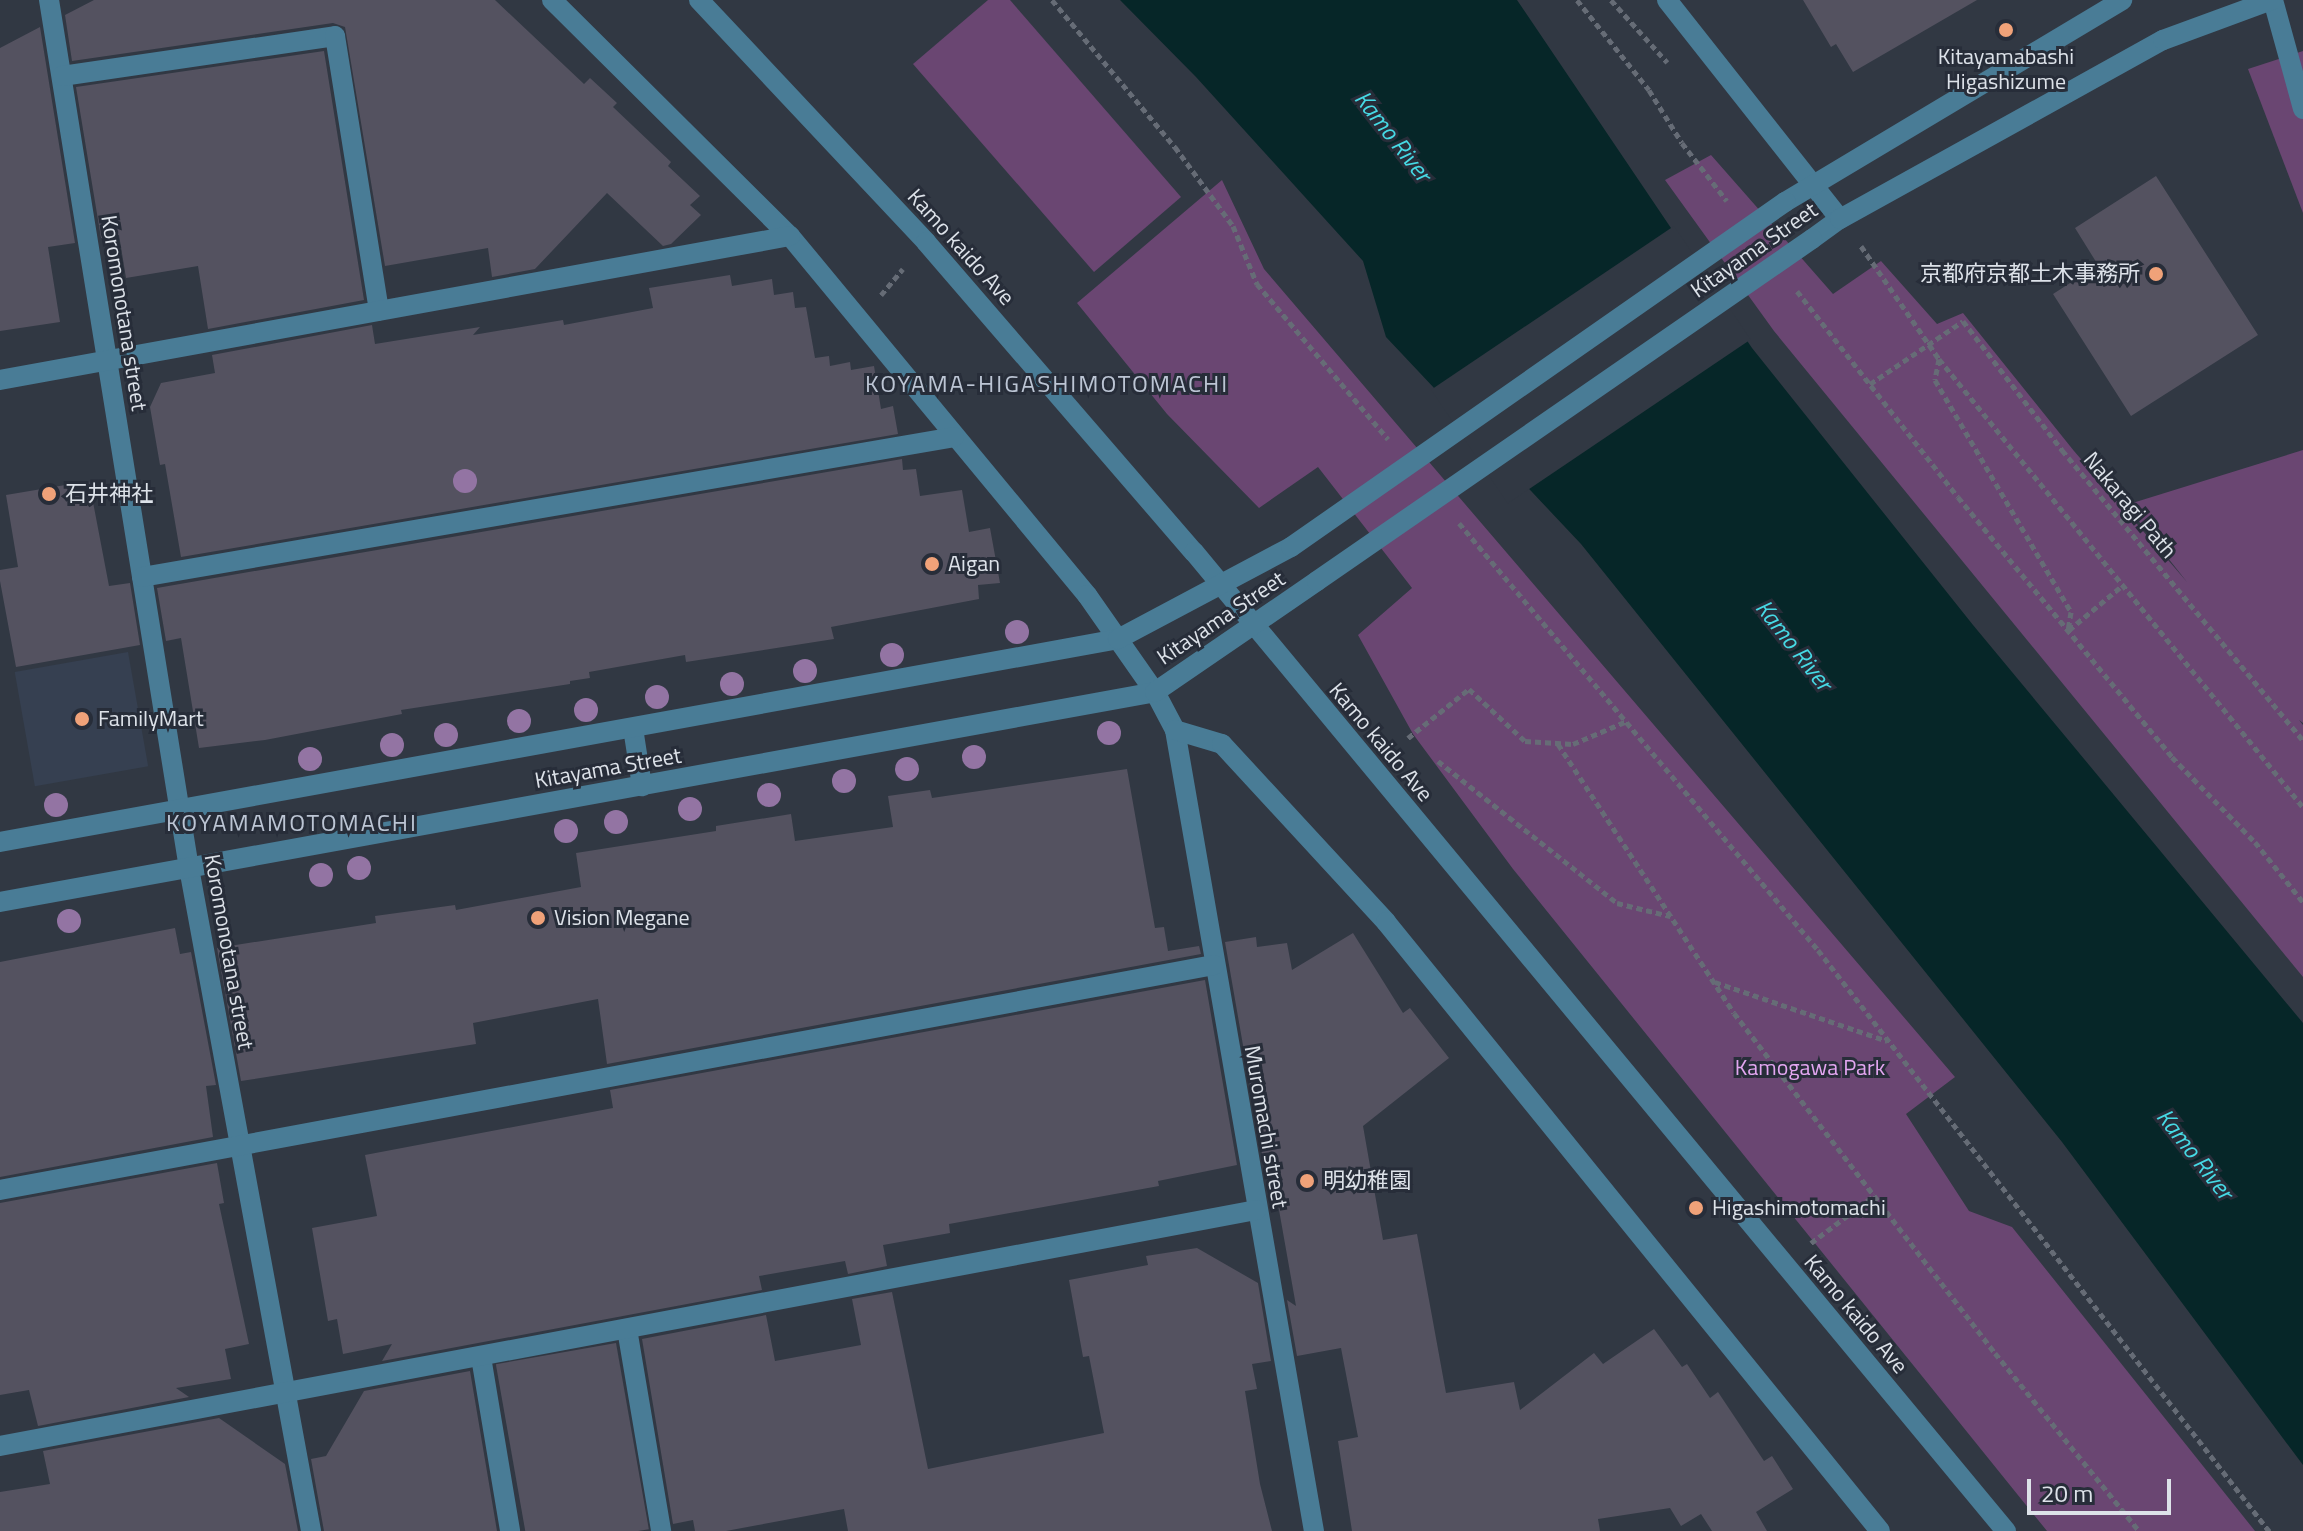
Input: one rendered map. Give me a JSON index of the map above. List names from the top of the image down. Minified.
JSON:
{"streets":{"street":["Kamo kaido Ave","Kitayama Street","Koromonotana street","Muromachi street"],"path":["Nakaragi Path"]},"crossings":[["Kamo kaido Ave","Kitayama Street"],["Kitayama Street","Koromonotana street"],["Kitayama Street","Muromachi street"]],"districts":["KOYAMA-HIGASHIMOTOMACHI","KOYAMAMOTOMACHI"],"water":["Kamo River"],"parks":["Kamogawa Park"],"places":["Kitayamabashi Higashizume","京都府京都土木事務所","石井神社","Aigan","FamilyMart","Vision Megane","明幼稚園","Higashimotomachi"],"scale_bar":"20 m"}
